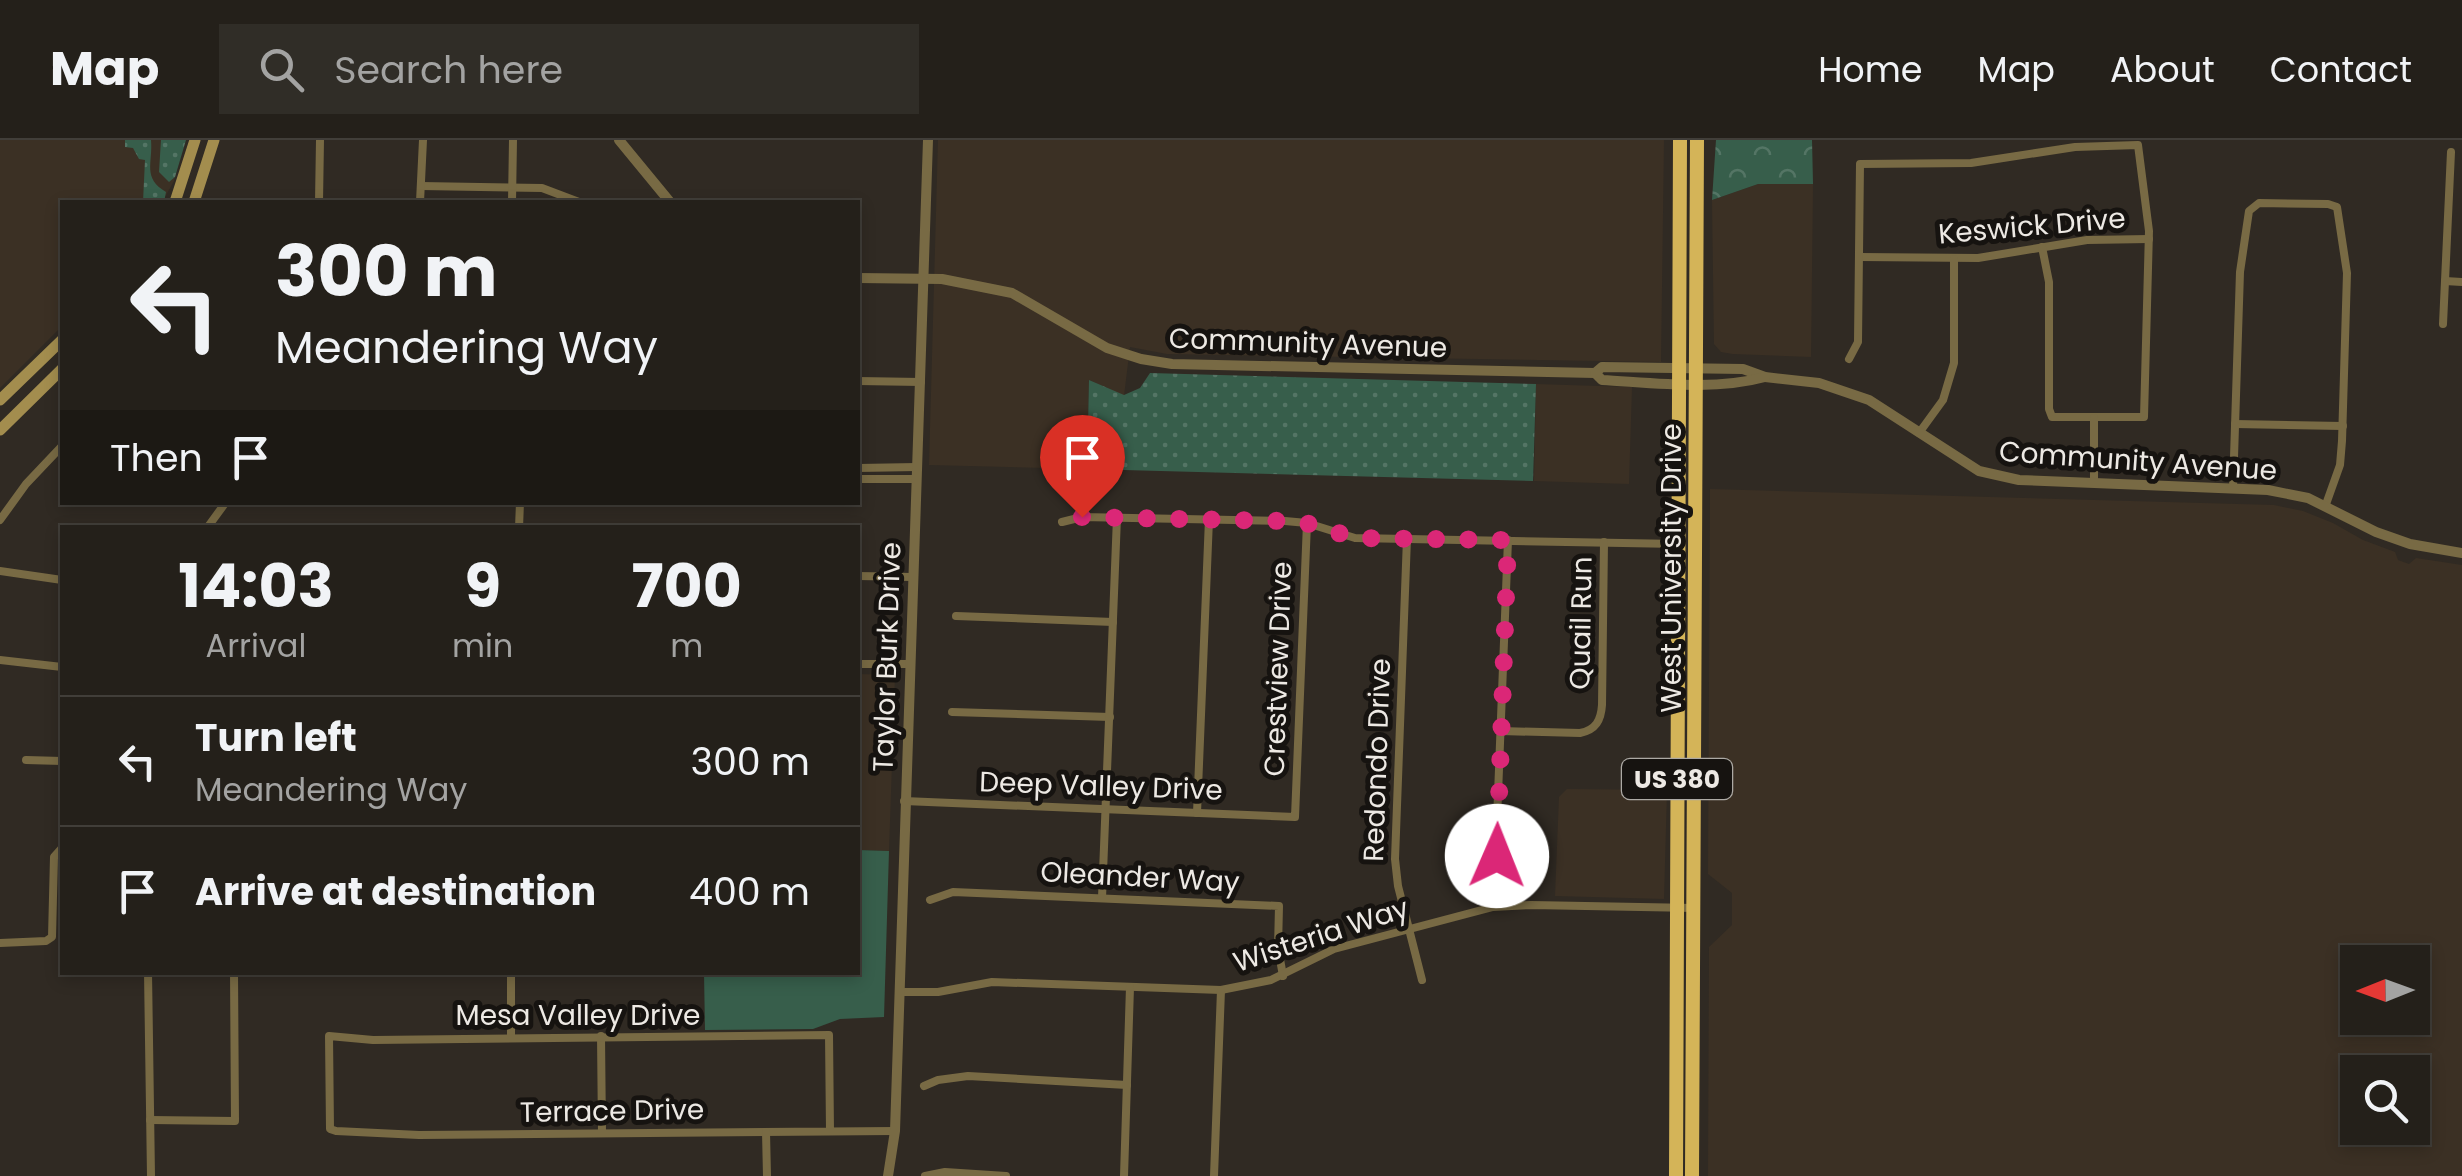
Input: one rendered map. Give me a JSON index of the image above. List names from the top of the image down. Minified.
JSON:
{"streets":{"highway":["West University Drive","US 380"],"street":["Keswick Drive","Community Avenue","Quail Run","Taylor Burk Drive","Crestview Drive","Redondo Drive","Deep Valley Drive","Oleander Way","Wisteria Way","Mesa Valley Drive","Terrace Drive"]},"crossings":[["Community Avenue","West University Drive"],["Community Avenue","Taylor Burk Drive"],["West University Drive","Wisteria Way"],["Taylor Burk Drive","Deep Valley Drive"],["Taylor Burk Drive","Wisteria Way"],["Taylor Burk Drive","Terrace Drive"],["Crestview Drive","Deep Valley Drive"],["Redondo Drive","Wisteria Way"],["Oleander Way","Wisteria Way"],["Mesa Valley Drive","Terrace Drive"]],"north":"left","page":{"header":"Map","search":"Search here","nav":["Home","Map","About","Contact"],"turn":["300 m","Meandering Way"],"then":"Then","eta":["14:03","Arrival","9","min","700","m"],"list":[{"name":"Turn left","note":"Meandering Way","value":"300 m"},{"name":"Arrive at destination","value":"400 m"}]}}
